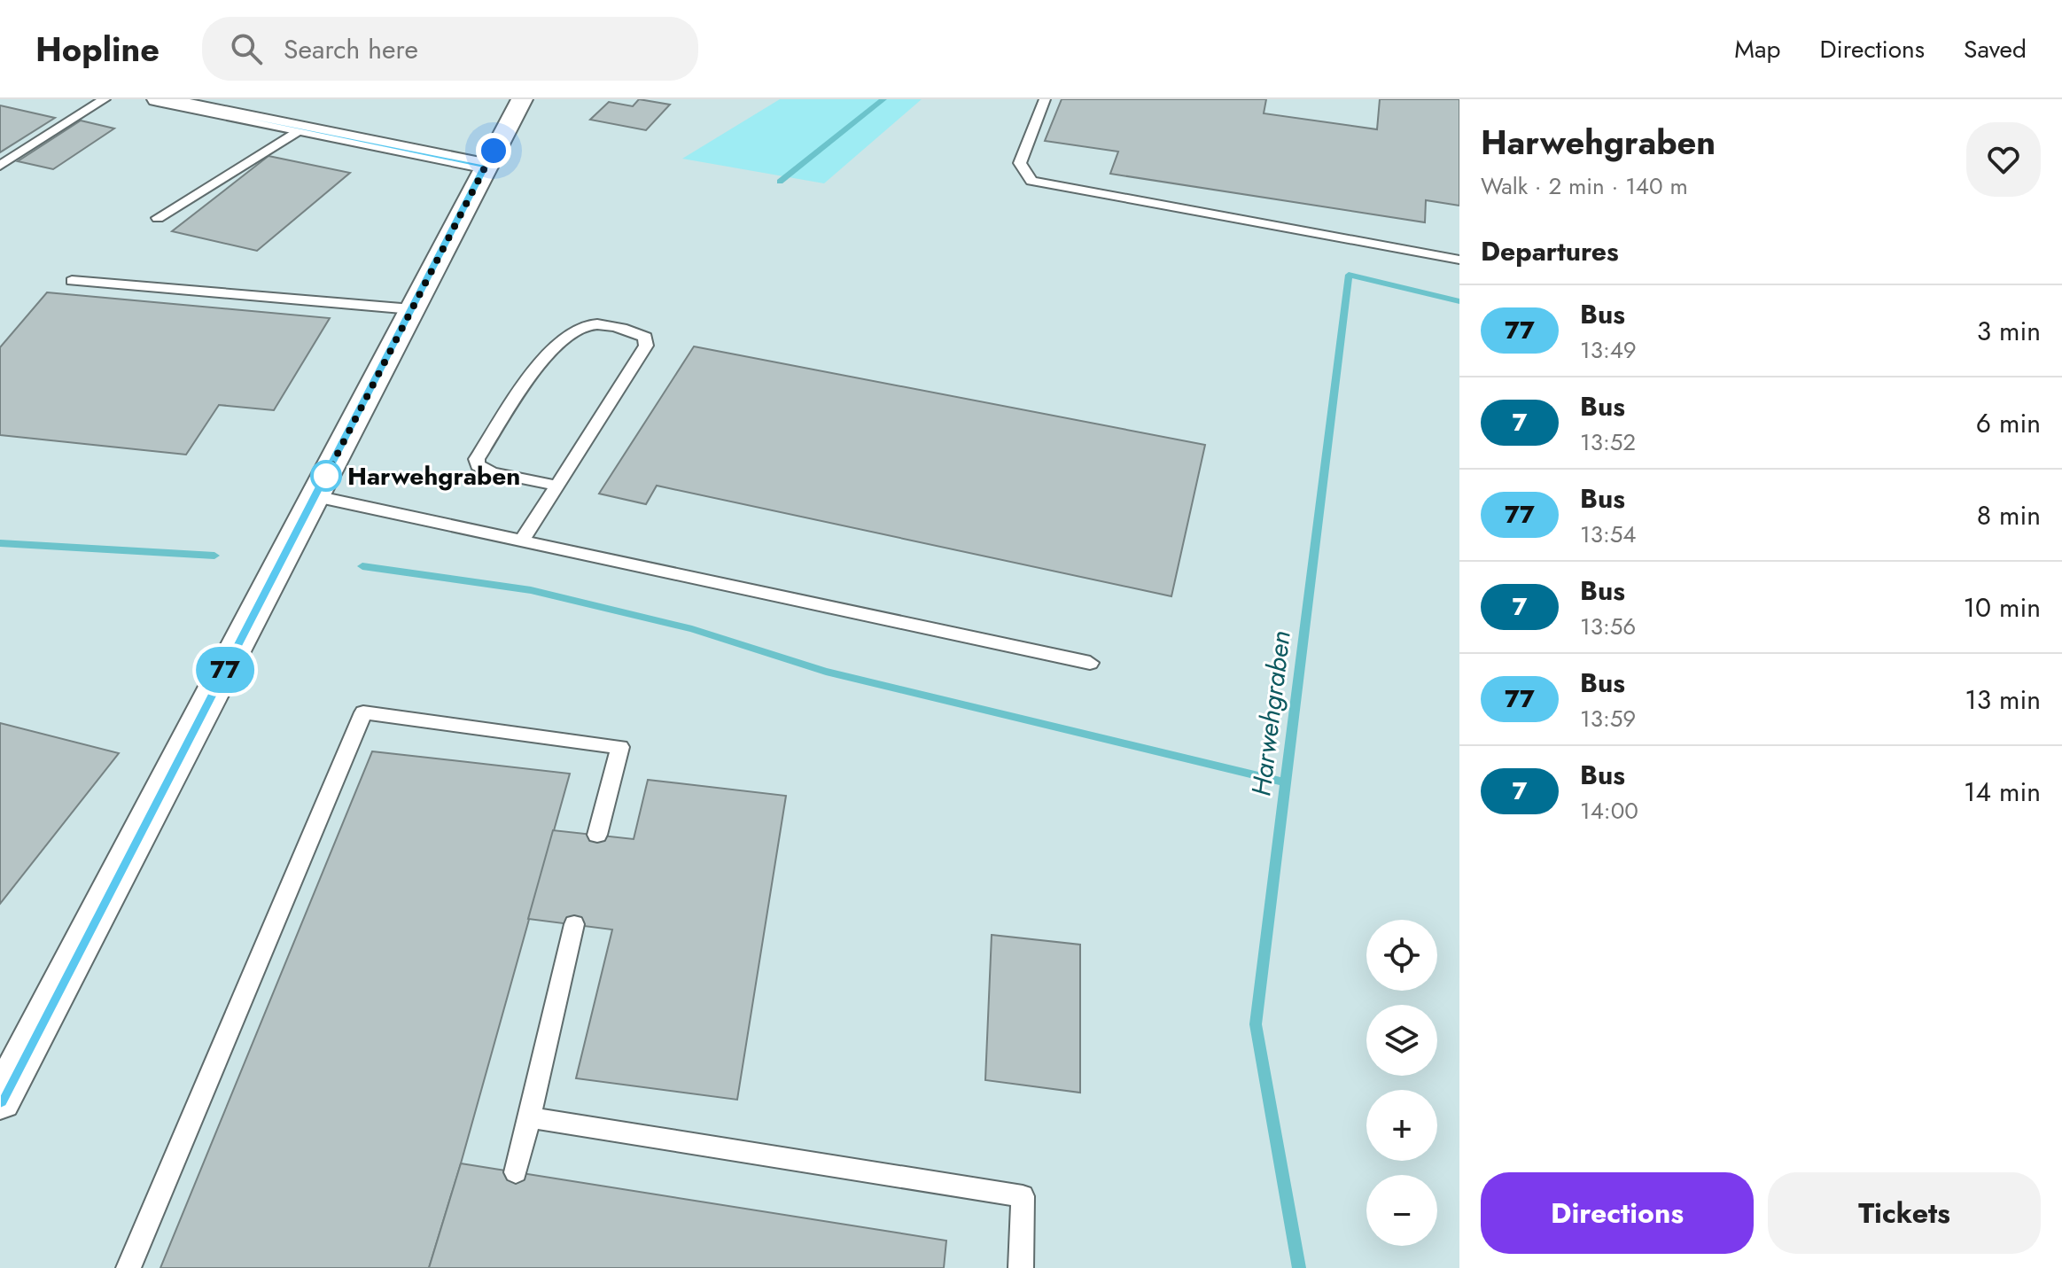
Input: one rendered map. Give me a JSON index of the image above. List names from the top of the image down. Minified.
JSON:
{"water":["Harwehgraben"],"places":["Harwehgraben"],"lines":["bus line 77"],"page":{"header":"Hopline","search":"Search here","nav":["Map","Directions","Saved"],"on_map":"77","heading":[["Harwehgraben","Walk · 2 min · 140 m"],"Departures"],"list":[{"mark":"77","name":"Bus","note":"13:49","value":"3 min"},{"mark":"7","name":"Bus","note":"13:52","value":"6 min"},{"mark":"77","name":"Bus","note":"13:54","value":"8 min"},{"mark":"7","name":"Bus","note":"13:56","value":"10 min"},{"mark":"77","name":"Bus","note":"13:59","value":"13 min"},{"mark":"7","name":"Bus","note":"14:00","value":"14 min"}],"map_buttons":["+","−"],"buttons":["Directions","Tickets"]}}
